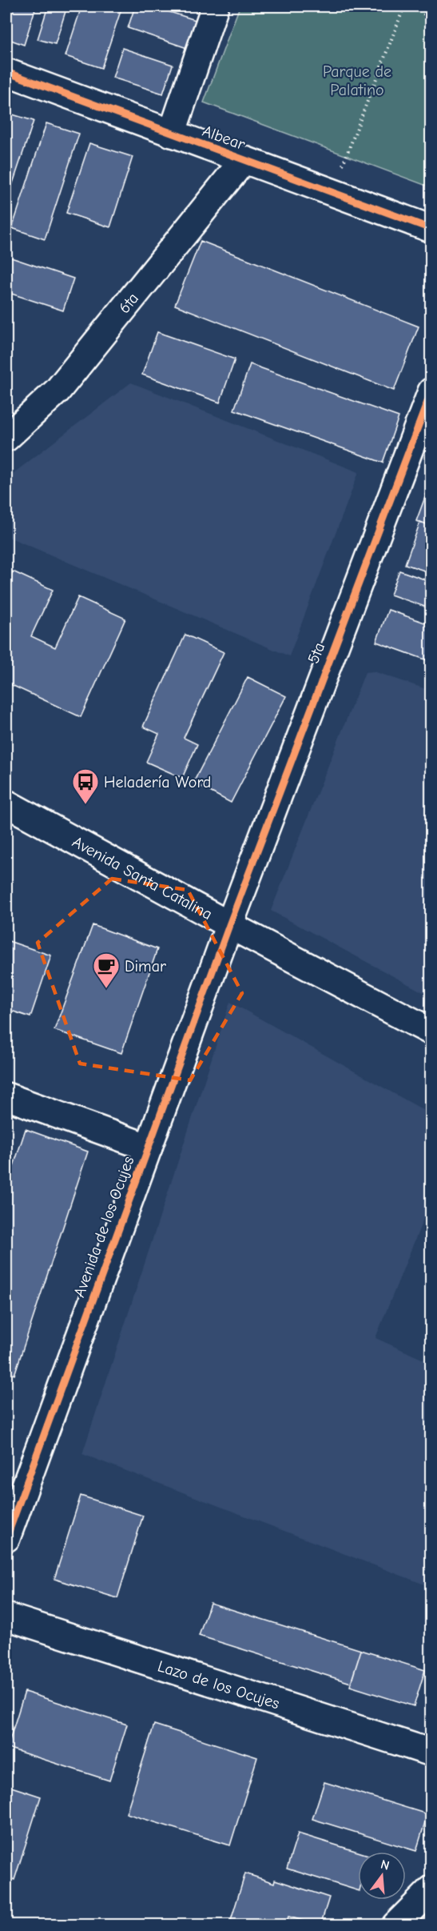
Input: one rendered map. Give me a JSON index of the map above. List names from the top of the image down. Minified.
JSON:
{"streets":{"street":["Albear","6ta","5ta","Avenida Santa Catalina","Avenida de los Ocujes","Lazo de los Ocujes"]},"crossings":[["Albear","6ta"],["5ta","Avenida Santa Catalina"],["5ta","Avenida de los Ocujes"],["Avenida Santa Catalina","Avenida de los Ocujes"]],"parks":["Parque de Palatino"],"places":{"bus stop":["Heladería Word"],"cafe":["Dimar"]},"north":"top"}
